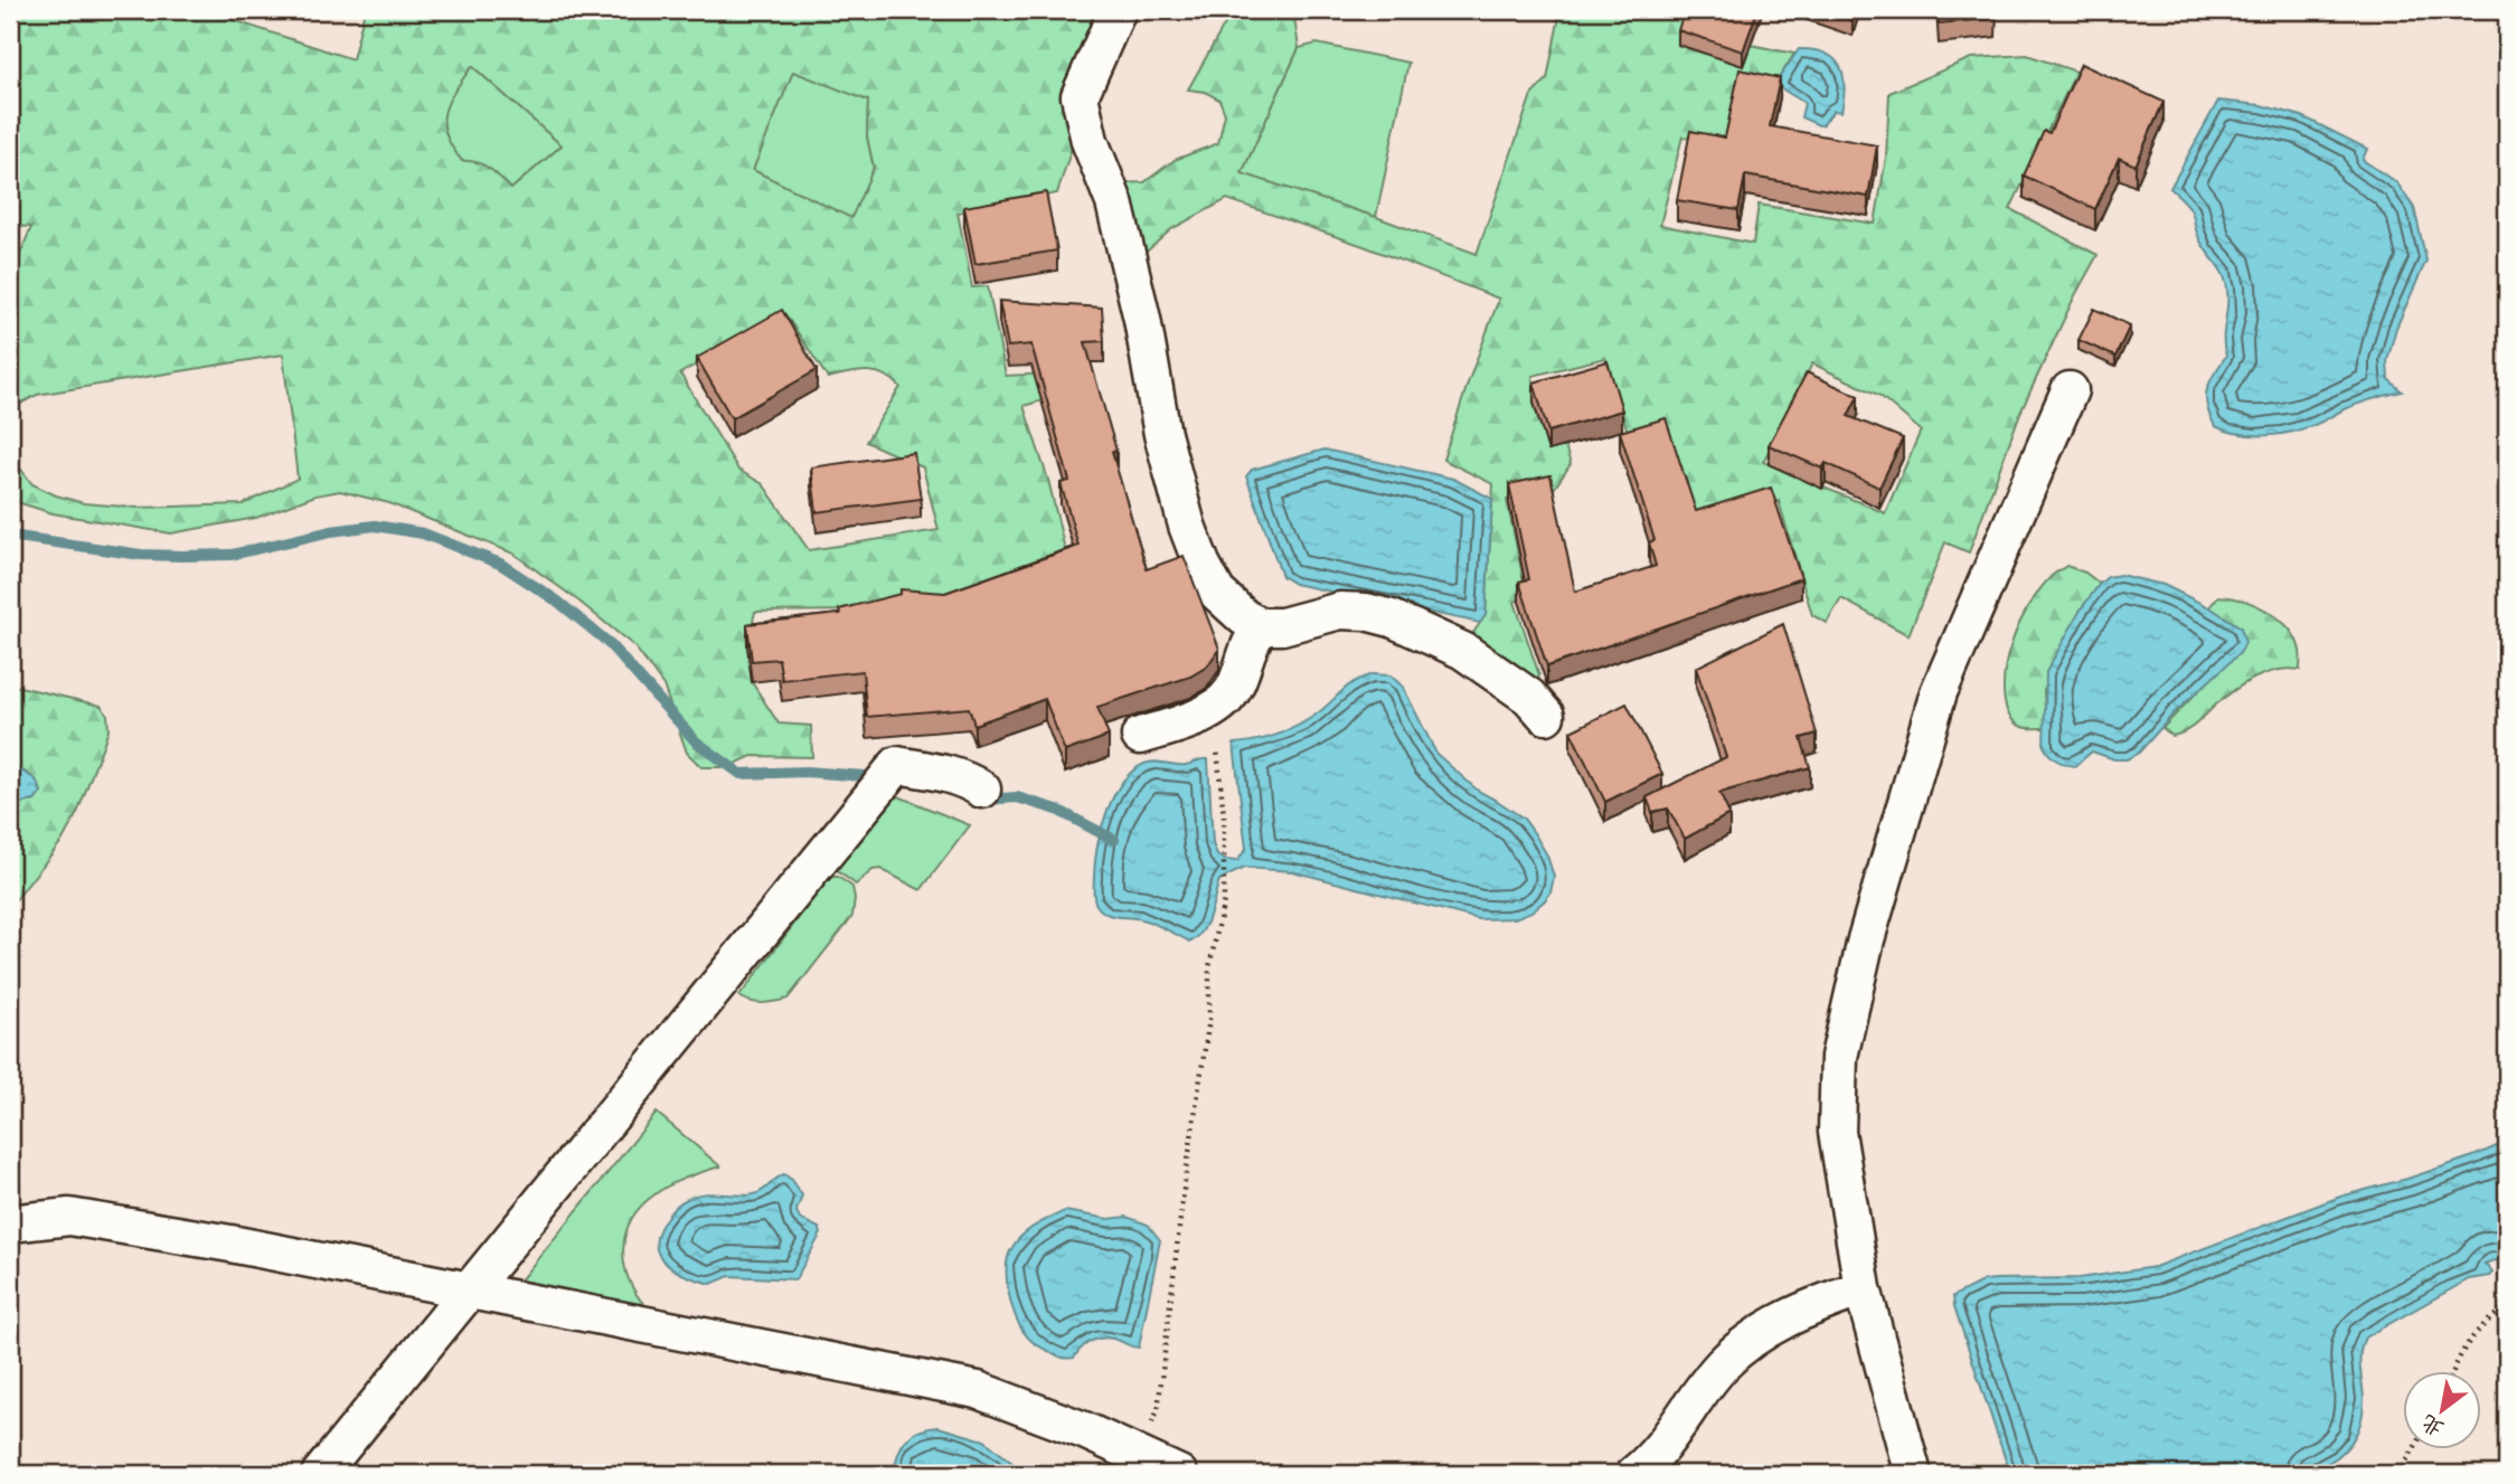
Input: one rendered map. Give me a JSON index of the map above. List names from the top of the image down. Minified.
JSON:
{"north":"bottom left"}
